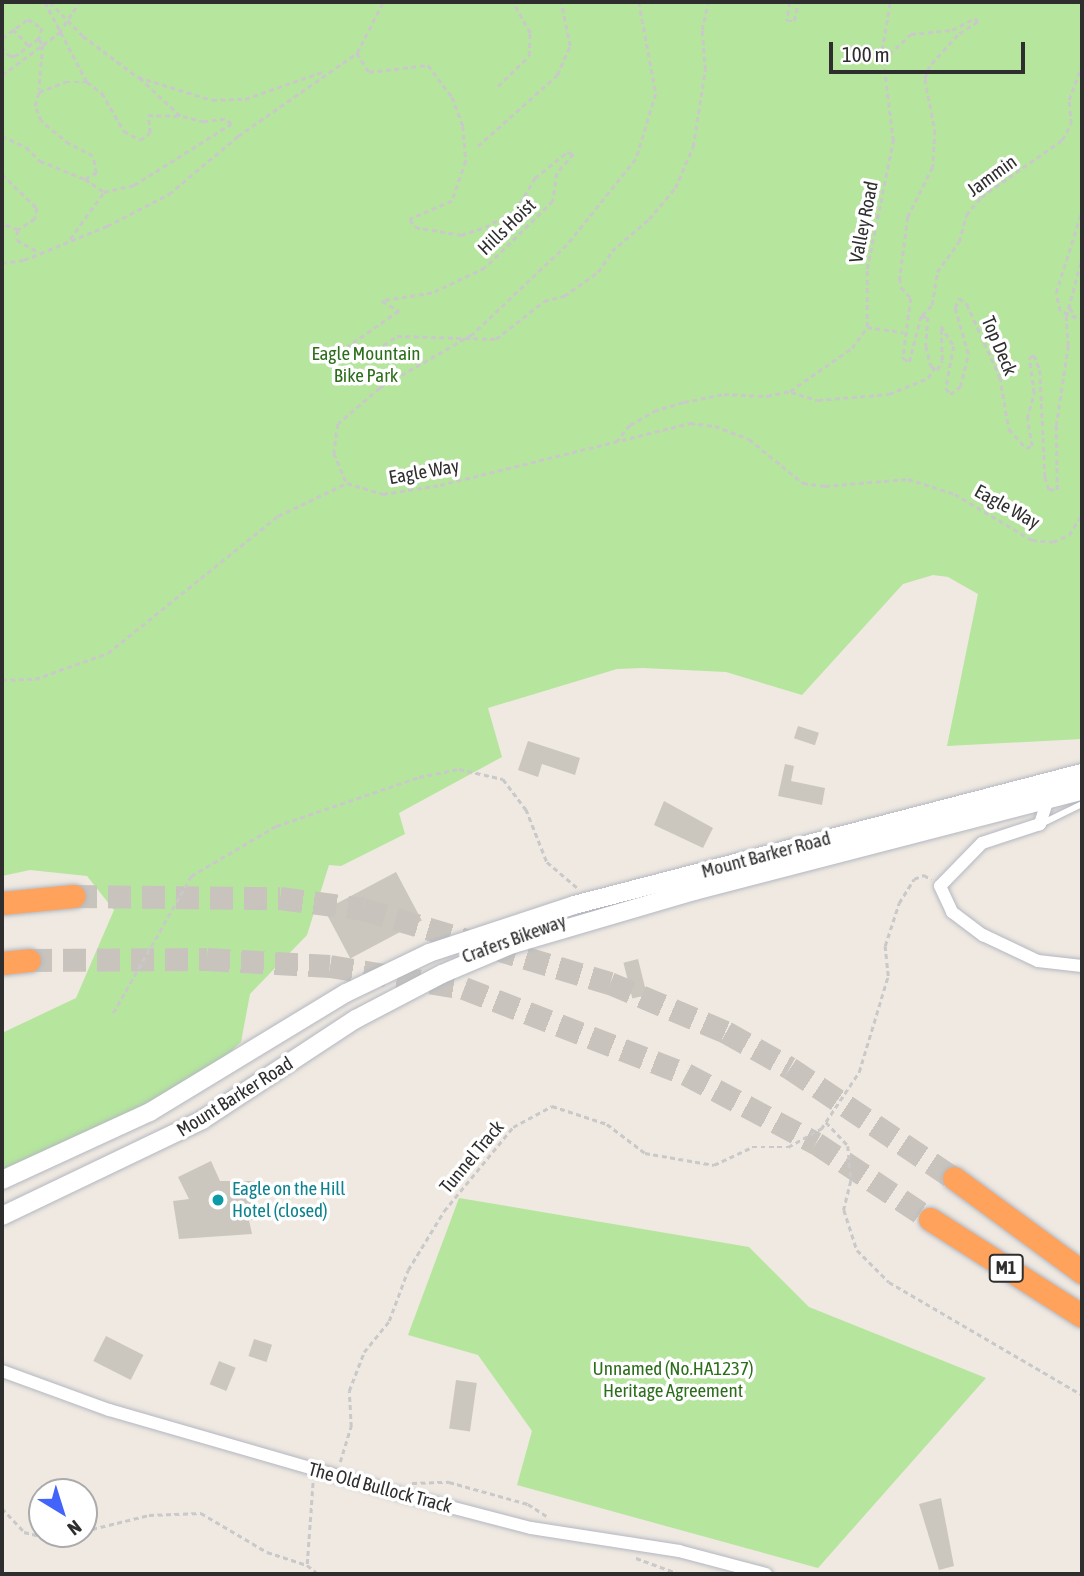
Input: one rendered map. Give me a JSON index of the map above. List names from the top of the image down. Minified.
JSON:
{"streets":{"highway":["M1"],"main road":["Mount Barker Road"],"street":["The Old Bullock Track"],"path":["Jammin","Valley Road","Hills Hoist","Top Deck","Eagle Way","Tunnel Track"]},"crossings":[["Tunnel Track","The Old Bullock Track"]],"parks":["Eagle Mountain Bike Park","Unnamed (No.HA1237) Heritage Agreement"],"places":["Eagle on the Hill Hotel (closed)"],"scale_bar":"100 m","north":"bottom right"}
